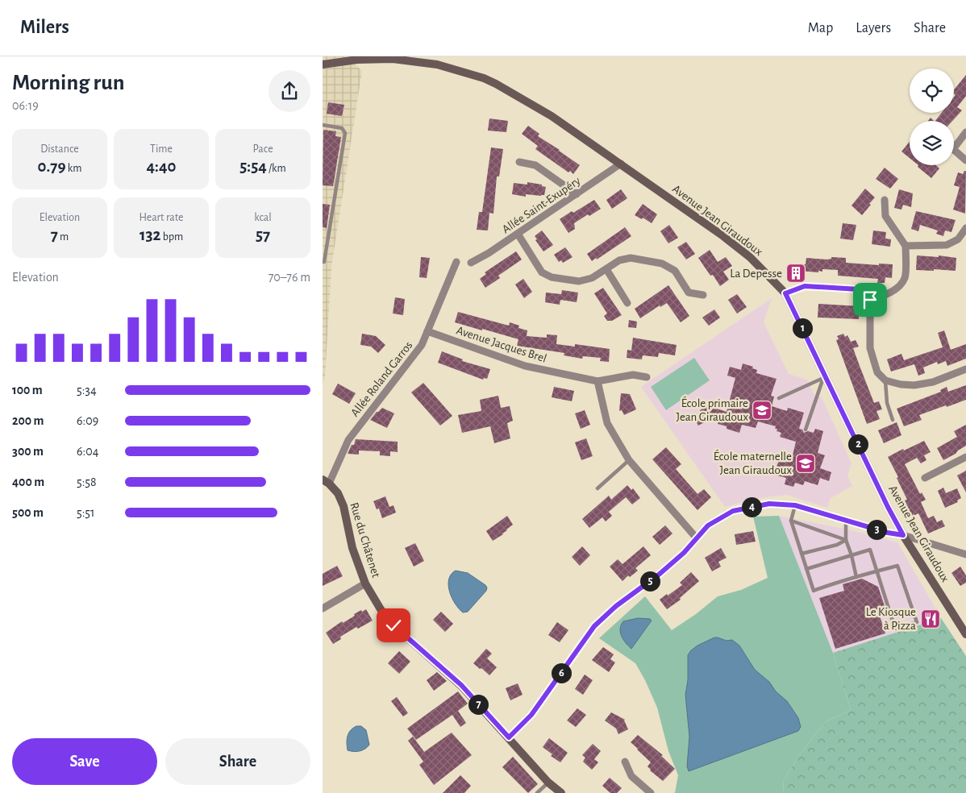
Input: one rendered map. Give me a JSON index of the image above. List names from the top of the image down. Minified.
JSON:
{"streets":{"street":["Allée Saint-Exupéry","Avenue Jean Giraudoux","Avenue Jacques Brel","Allée Roland Garros","Rue du Châtenet"]},"crossings":[["Allée Saint-Exupéry","Avenue Jean Giraudoux"],["Avenue Jacques Brel","Allée Roland Garros"],["Allée Roland Garros","Rue du Châtenet"]],"places":{"building":["La Depesse"],"school or university":["École primaire Jean Giraudoux","École maternelle Jean Giraudoux"],"restaurant":["Le Kiosque à Pizza"]},"page":{"header":"Milers","nav":["Map","Layers","Share"],"heading":["Morning run","06:19"],"stats":[["Distance","0.79 km"],["Time","4:40"],["Pace","5:54 /km"],["Elevation","7 m"],["Heart rate","132 bpm"],["kcal","57"]],"chart":["Elevation","70–76 m"],"pins":["1","2","4","3","5","6","7"],"list":[{"name":"100 m","note":"5:34"},{"name":"200 m","note":"6:09"},{"name":"300 m","note":"6:04"},{"name":"400 m","note":"5:58"},{"name":"500 m","note":"5:51"}],"buttons":["Save","Share"]}}
